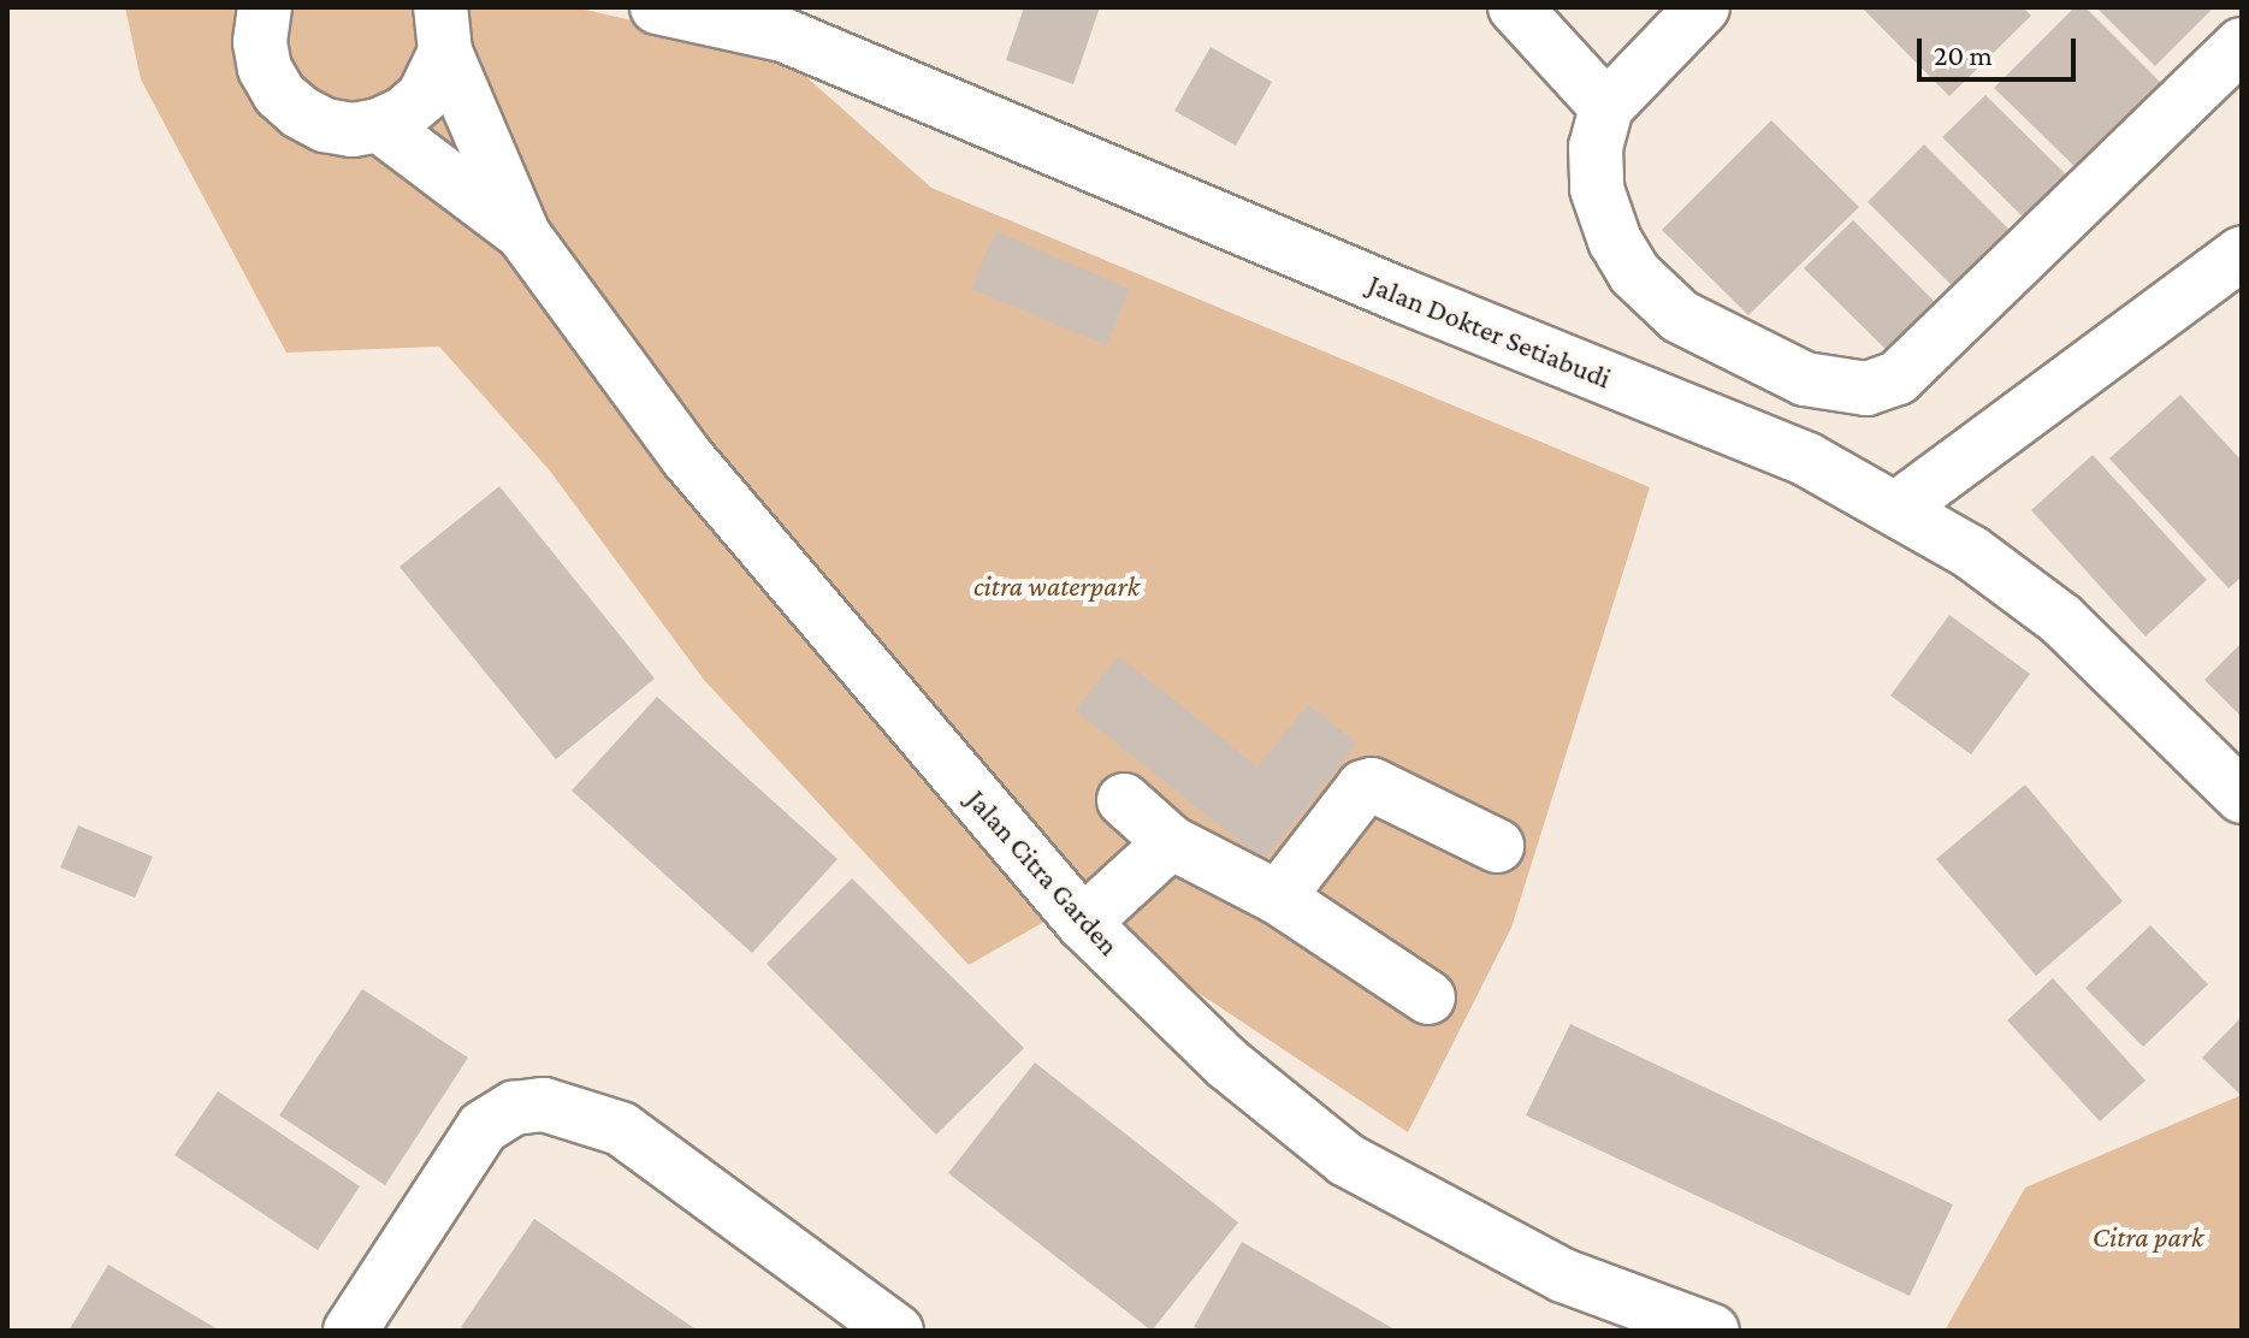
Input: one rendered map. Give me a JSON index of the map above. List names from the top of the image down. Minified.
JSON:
{"streets":{"street":["Jalan Dokter Setiabudi","Jalan Citra Garden"]},"parks":["citra waterpark","Citra park"],"scale_bar":"20 m"}
